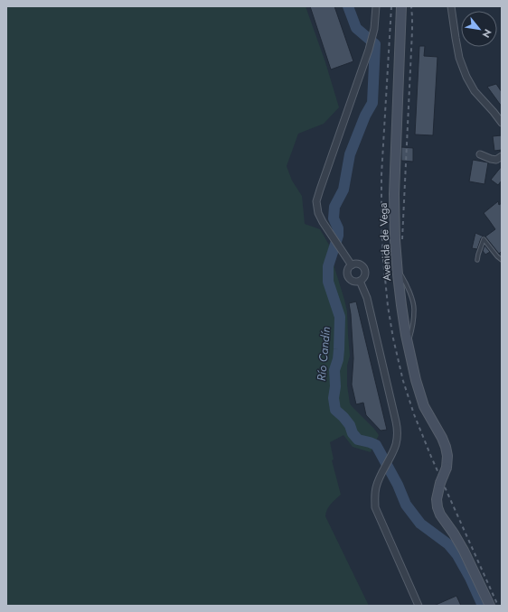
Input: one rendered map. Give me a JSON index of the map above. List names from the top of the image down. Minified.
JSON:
{"streets":{"street":["Avenida de Vega"]},"water":["Río Candín"],"north":"bottom right"}
